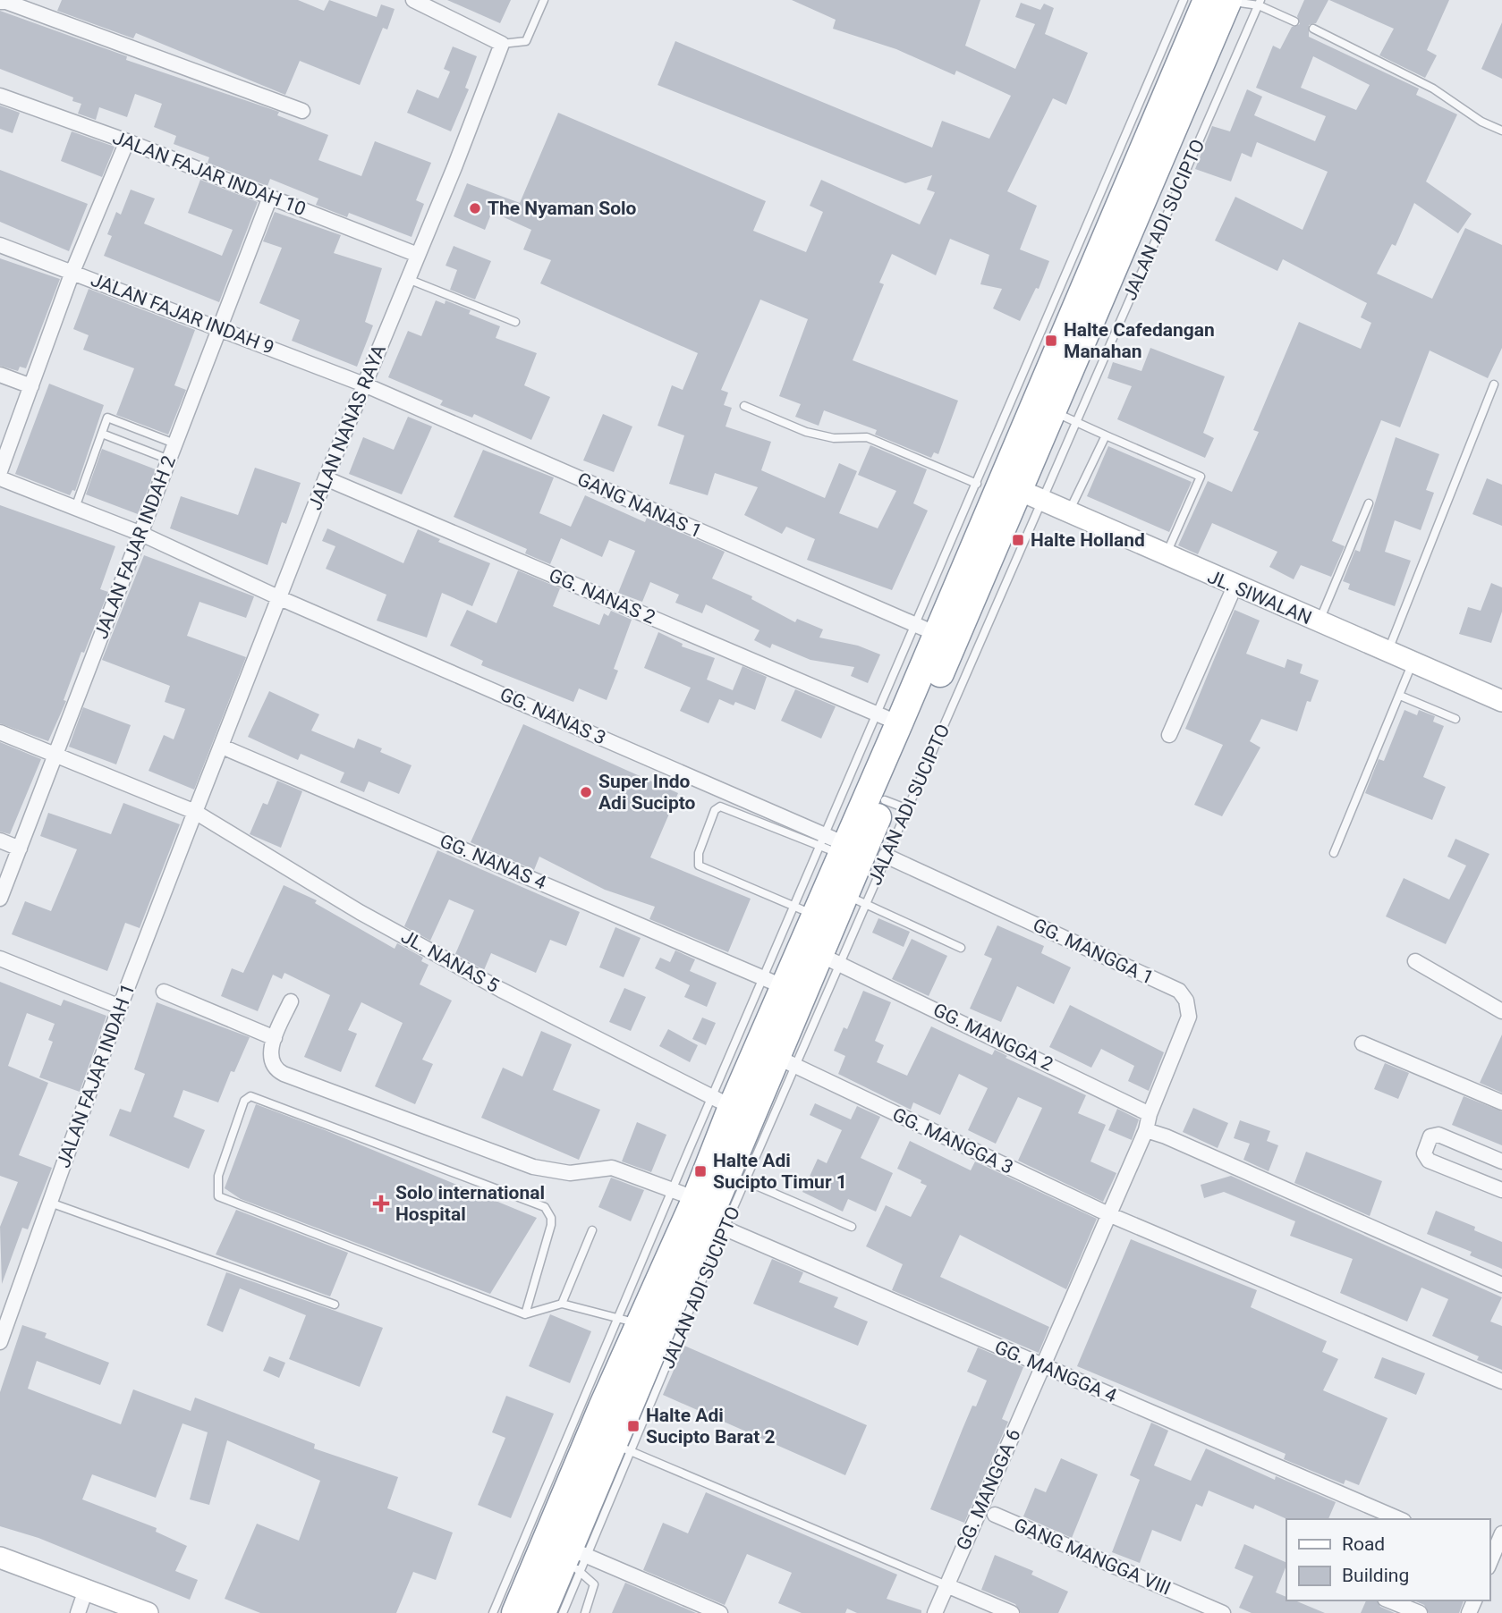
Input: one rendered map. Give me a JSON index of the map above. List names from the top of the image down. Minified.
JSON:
{"streets":{"highway":["JALAN ADI SUCIPTO"],"street":["JALAN FAJAR INDAH 10","JALAN FAJAR INDAH 9","JALAN NANAS RAYA","GANG NANAS 1","JALAN FAJAR INDAH 2","GG. NANAS 2","JL. SIWALAN","GG. NANAS 3","GG. NANAS 4","GG. MANGGA 1","JL. NANAS 5","GG. MANGGA 2","JALAN FAJAR INDAH 1","GG. MANGGA 3","GG. MANGGA 4","GG. MANGGA 6","GANG MANGGA VIII"]},"crossings":[["JALAN FAJAR INDAH 10","JALAN NANAS RAYA"],["JALAN FAJAR INDAH 10","JALAN FAJAR INDAH 2"],["JALAN ADI SUCIPTO","GANG NANAS 1"],["JALAN ADI SUCIPTO","GG. NANAS 2"],["JALAN ADI SUCIPTO","JL. SIWALAN"],["JALAN ADI SUCIPTO","GG. NANAS 3"],["JALAN ADI SUCIPTO","GG. NANAS 4"],["JALAN ADI SUCIPTO","GG. MANGGA 1"],["JALAN ADI SUCIPTO","JL. NANAS 5"],["JALAN ADI SUCIPTO","GG. MANGGA 2"],["JALAN ADI SUCIPTO","GG. MANGGA 3"],["JALAN ADI SUCIPTO","GG. MANGGA 4"],["JALAN FAJAR INDAH 9","JALAN NANAS RAYA"],["JALAN FAJAR INDAH 9","GANG NANAS 1"],["JALAN FAJAR INDAH 9","JALAN FAJAR INDAH 2"],["JALAN NANAS RAYA","GANG NANAS 1"],["JALAN NANAS RAYA","GG. NANAS 2"],["JALAN NANAS RAYA","GG. NANAS 3"],["JALAN NANAS RAYA","GG. NANAS 4"],["JALAN NANAS RAYA","JL. NANAS 5"],["JALAN NANAS RAYA","JALAN FAJAR INDAH 1"],["JALAN FAJAR INDAH 2","GG. NANAS 3"],["JALAN FAJAR INDAH 2","JL. NANAS 5"],["GG. NANAS 3","GG. MANGGA 1"],["GG. MANGGA 1","GG. MANGGA 2"],["JL. NANAS 5","JALAN FAJAR INDAH 1"],["GG. MANGGA 3","GG. MANGGA 6"],["GG. MANGGA 4","GG. MANGGA 6"]],"places":{"other":["The Nyaman Solo","Super Indo Adi Sucipto"],"transit":["Halte Cafedangan Manahan","Halte Holland","Halte Adi Sucipto Timur 1","Halte Adi Sucipto Barat 2"],"health":["Solo international Hospital"]},"legend":["Road","Building"]}
